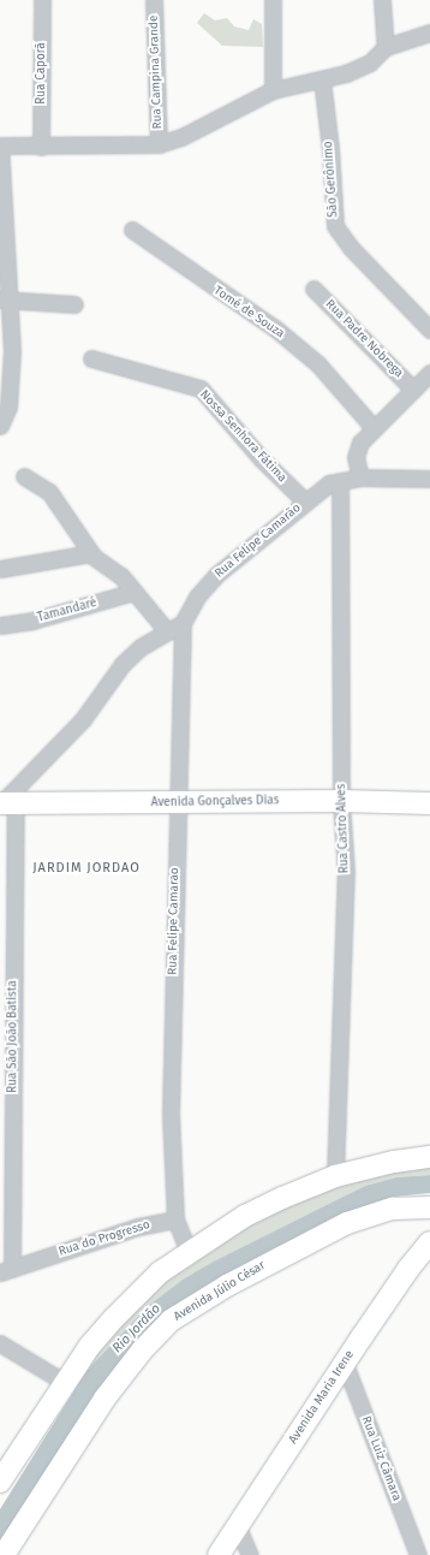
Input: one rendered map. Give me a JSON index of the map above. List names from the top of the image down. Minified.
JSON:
{"streets":{"street":["Rua Campina Grande","Rua Caporã","São Gerônimo","Tomé de Souza","Rua Padre Nobrega","Nossa Senhora Fátima","Rua Felipe Camarão","Tamandaré","Avenida Gonçalves Dias","Rua Castro Alves","Rua Felipe Camarao","Rua São João Batista","Rua do Progresso","Avenida Júlio César","Avenida Maria Irene","Rua Luiz Câmara"]},"crossings":[["Nossa Senhora Fátima","Rua Felipe Camarão"],["Rua Felipe Camarão","Rua Castro Alves"],["Rua Felipe Camarão","Rua Felipe Camarao"],["Avenida Gonçalves Dias","Rua Castro Alves"],["Avenida Gonçalves Dias","Rua Felipe Camarao"],["Avenida Gonçalves Dias","Rua São João Batista"],["Rua Felipe Camarao","Rua do Progresso"],["Rua São João Batista","Rua do Progresso"],["Avenida Maria Irene","Rua Luiz Câmara"]],"districts":["JARDIM JORDAO"],"water":["Rio Jordão"]}
